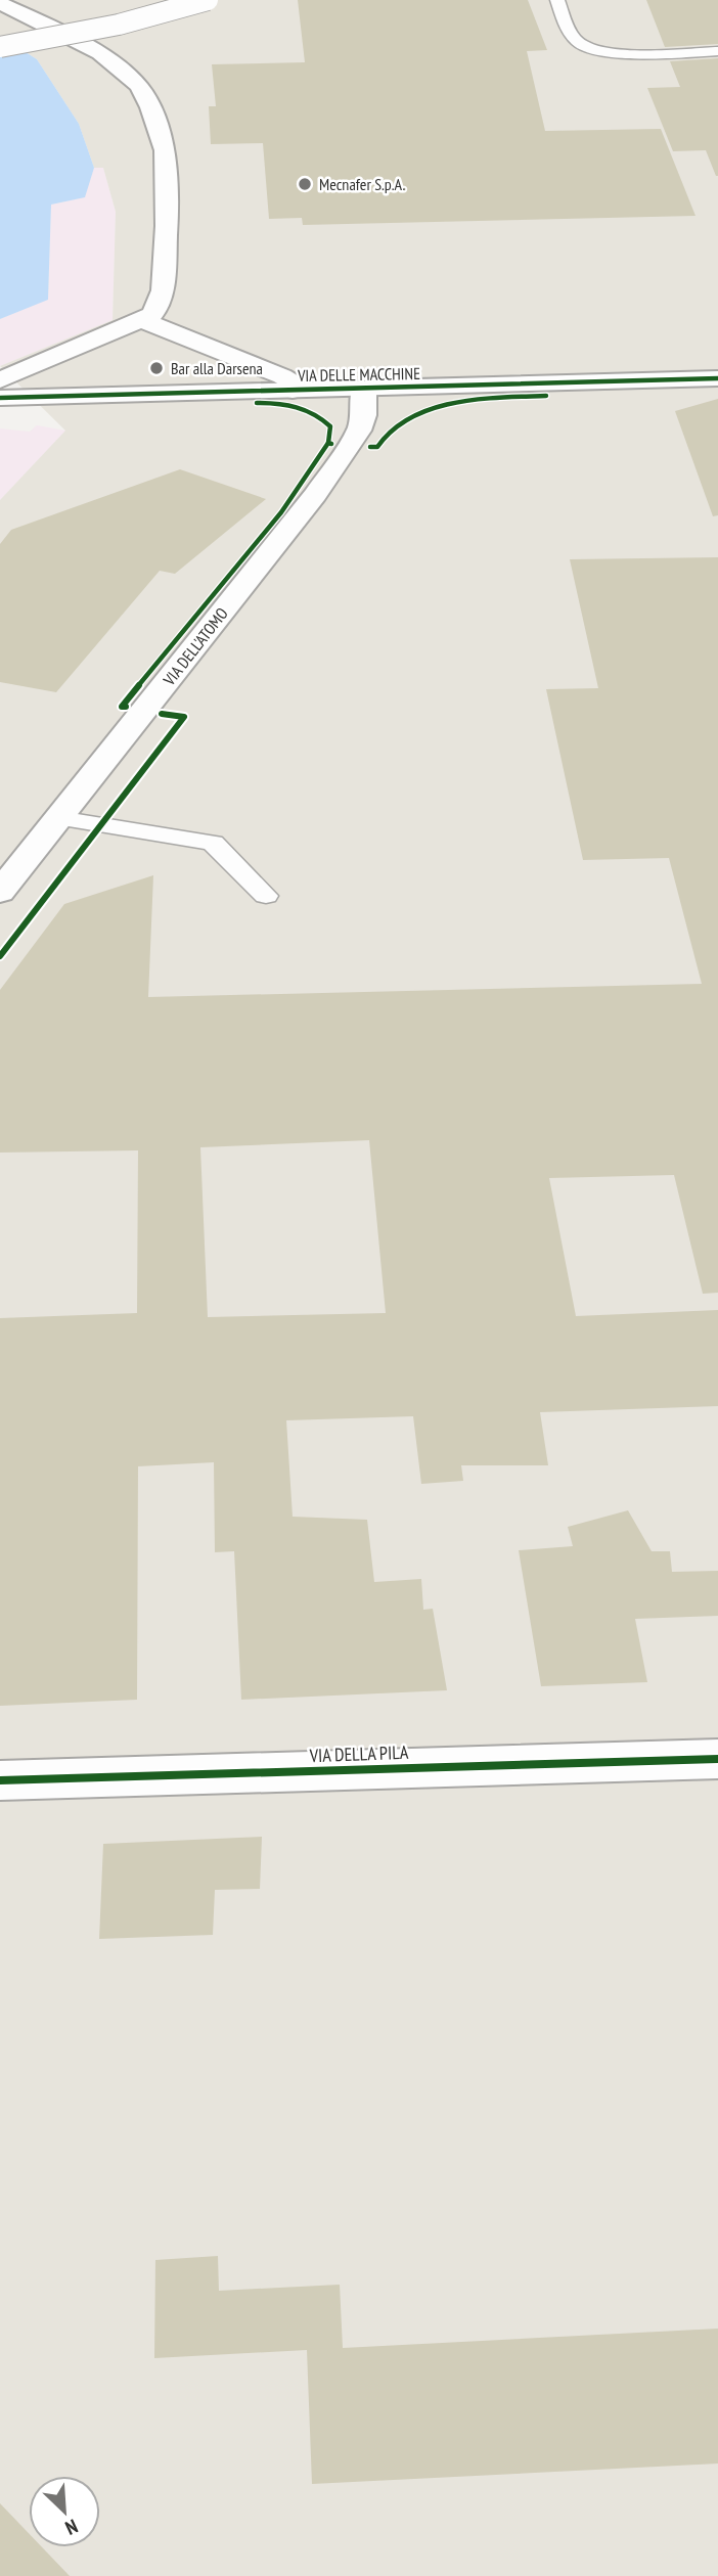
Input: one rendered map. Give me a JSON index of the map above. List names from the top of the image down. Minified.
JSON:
{"streets":{"street":["VIA DELLE MACCHINE","VIA DELL'ATOMO","VIA DELLA PILA"]},"crossings":[["VIA DELLE MACCHINE","VIA DELL'ATOMO"]],"places":["Mecnafer S.p.A.","Bar alla Darsena"],"north":"bottom right"}
